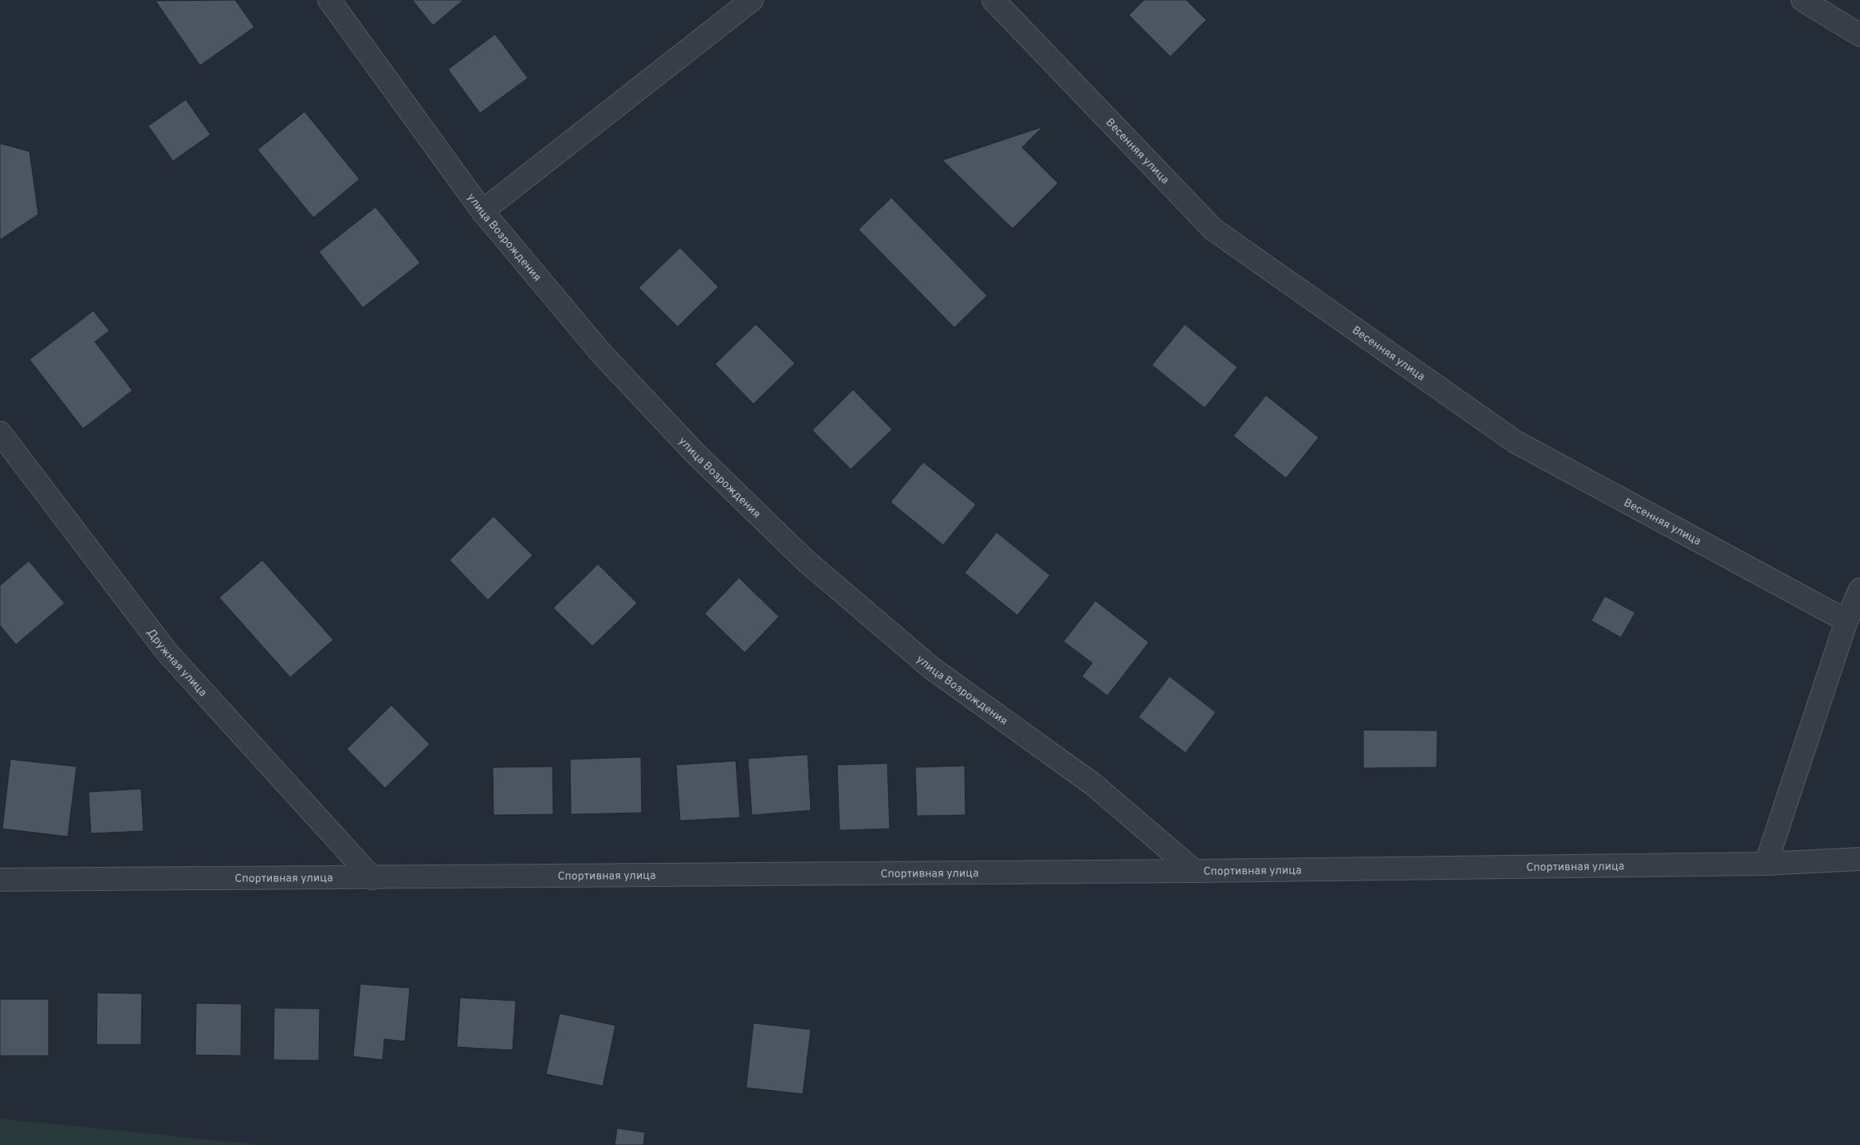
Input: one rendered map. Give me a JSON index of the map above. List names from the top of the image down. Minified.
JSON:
{"streets":{"street":["Весенняя улица","улица Возрождения","Дружная улица","Спортивная улица"]},"crossings":[["улица Возрождения","Спортивная улица"],["Дружная улица","Спортивная улица"]]}
